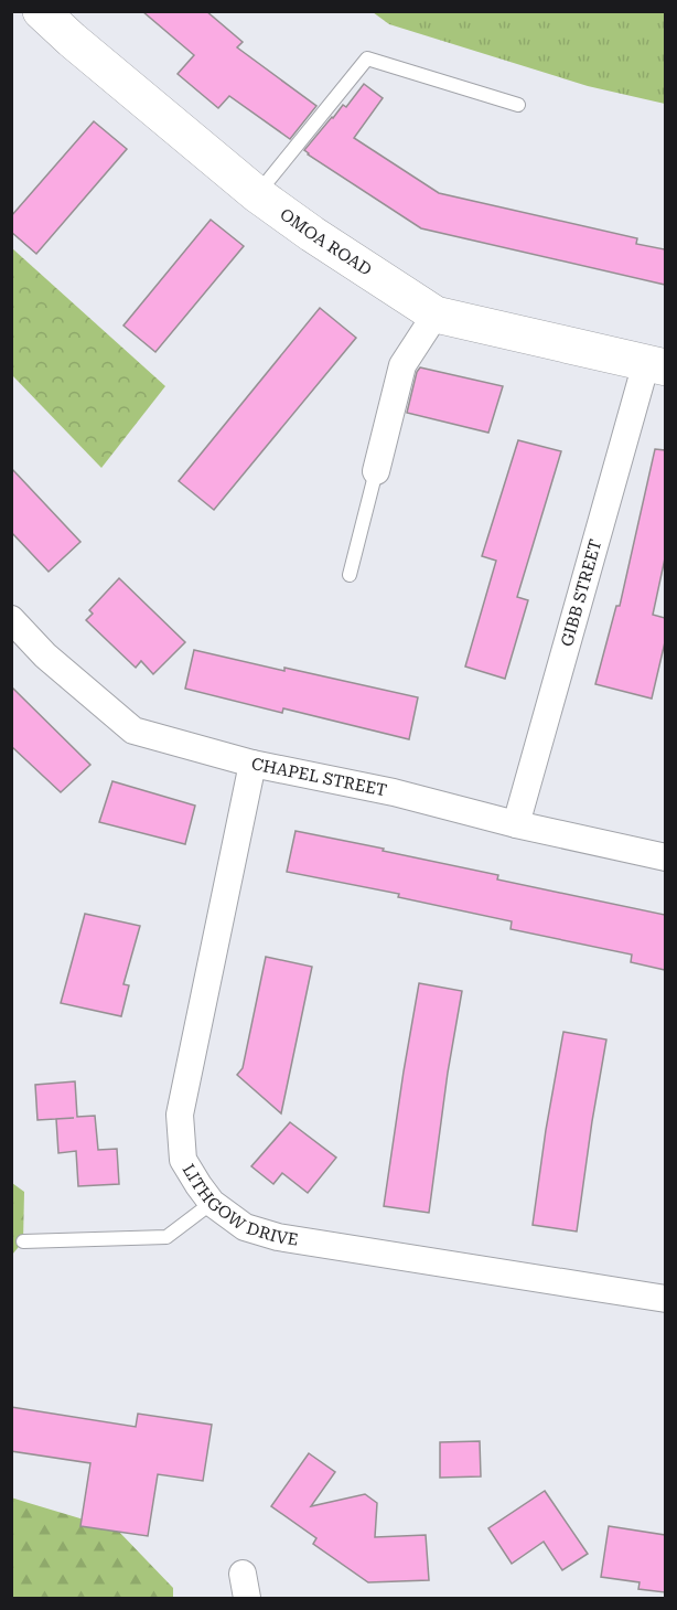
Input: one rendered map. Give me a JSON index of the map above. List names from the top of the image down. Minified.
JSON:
{"streets":{"main road":["OMOA ROAD"],"street":["GIBB STREET","CHAPEL STREET","LITHGOW DRIVE"]},"crossings":[["OMOA ROAD","GIBB STREET"],["GIBB STREET","CHAPEL STREET"],["CHAPEL STREET","LITHGOW DRIVE"]]}
